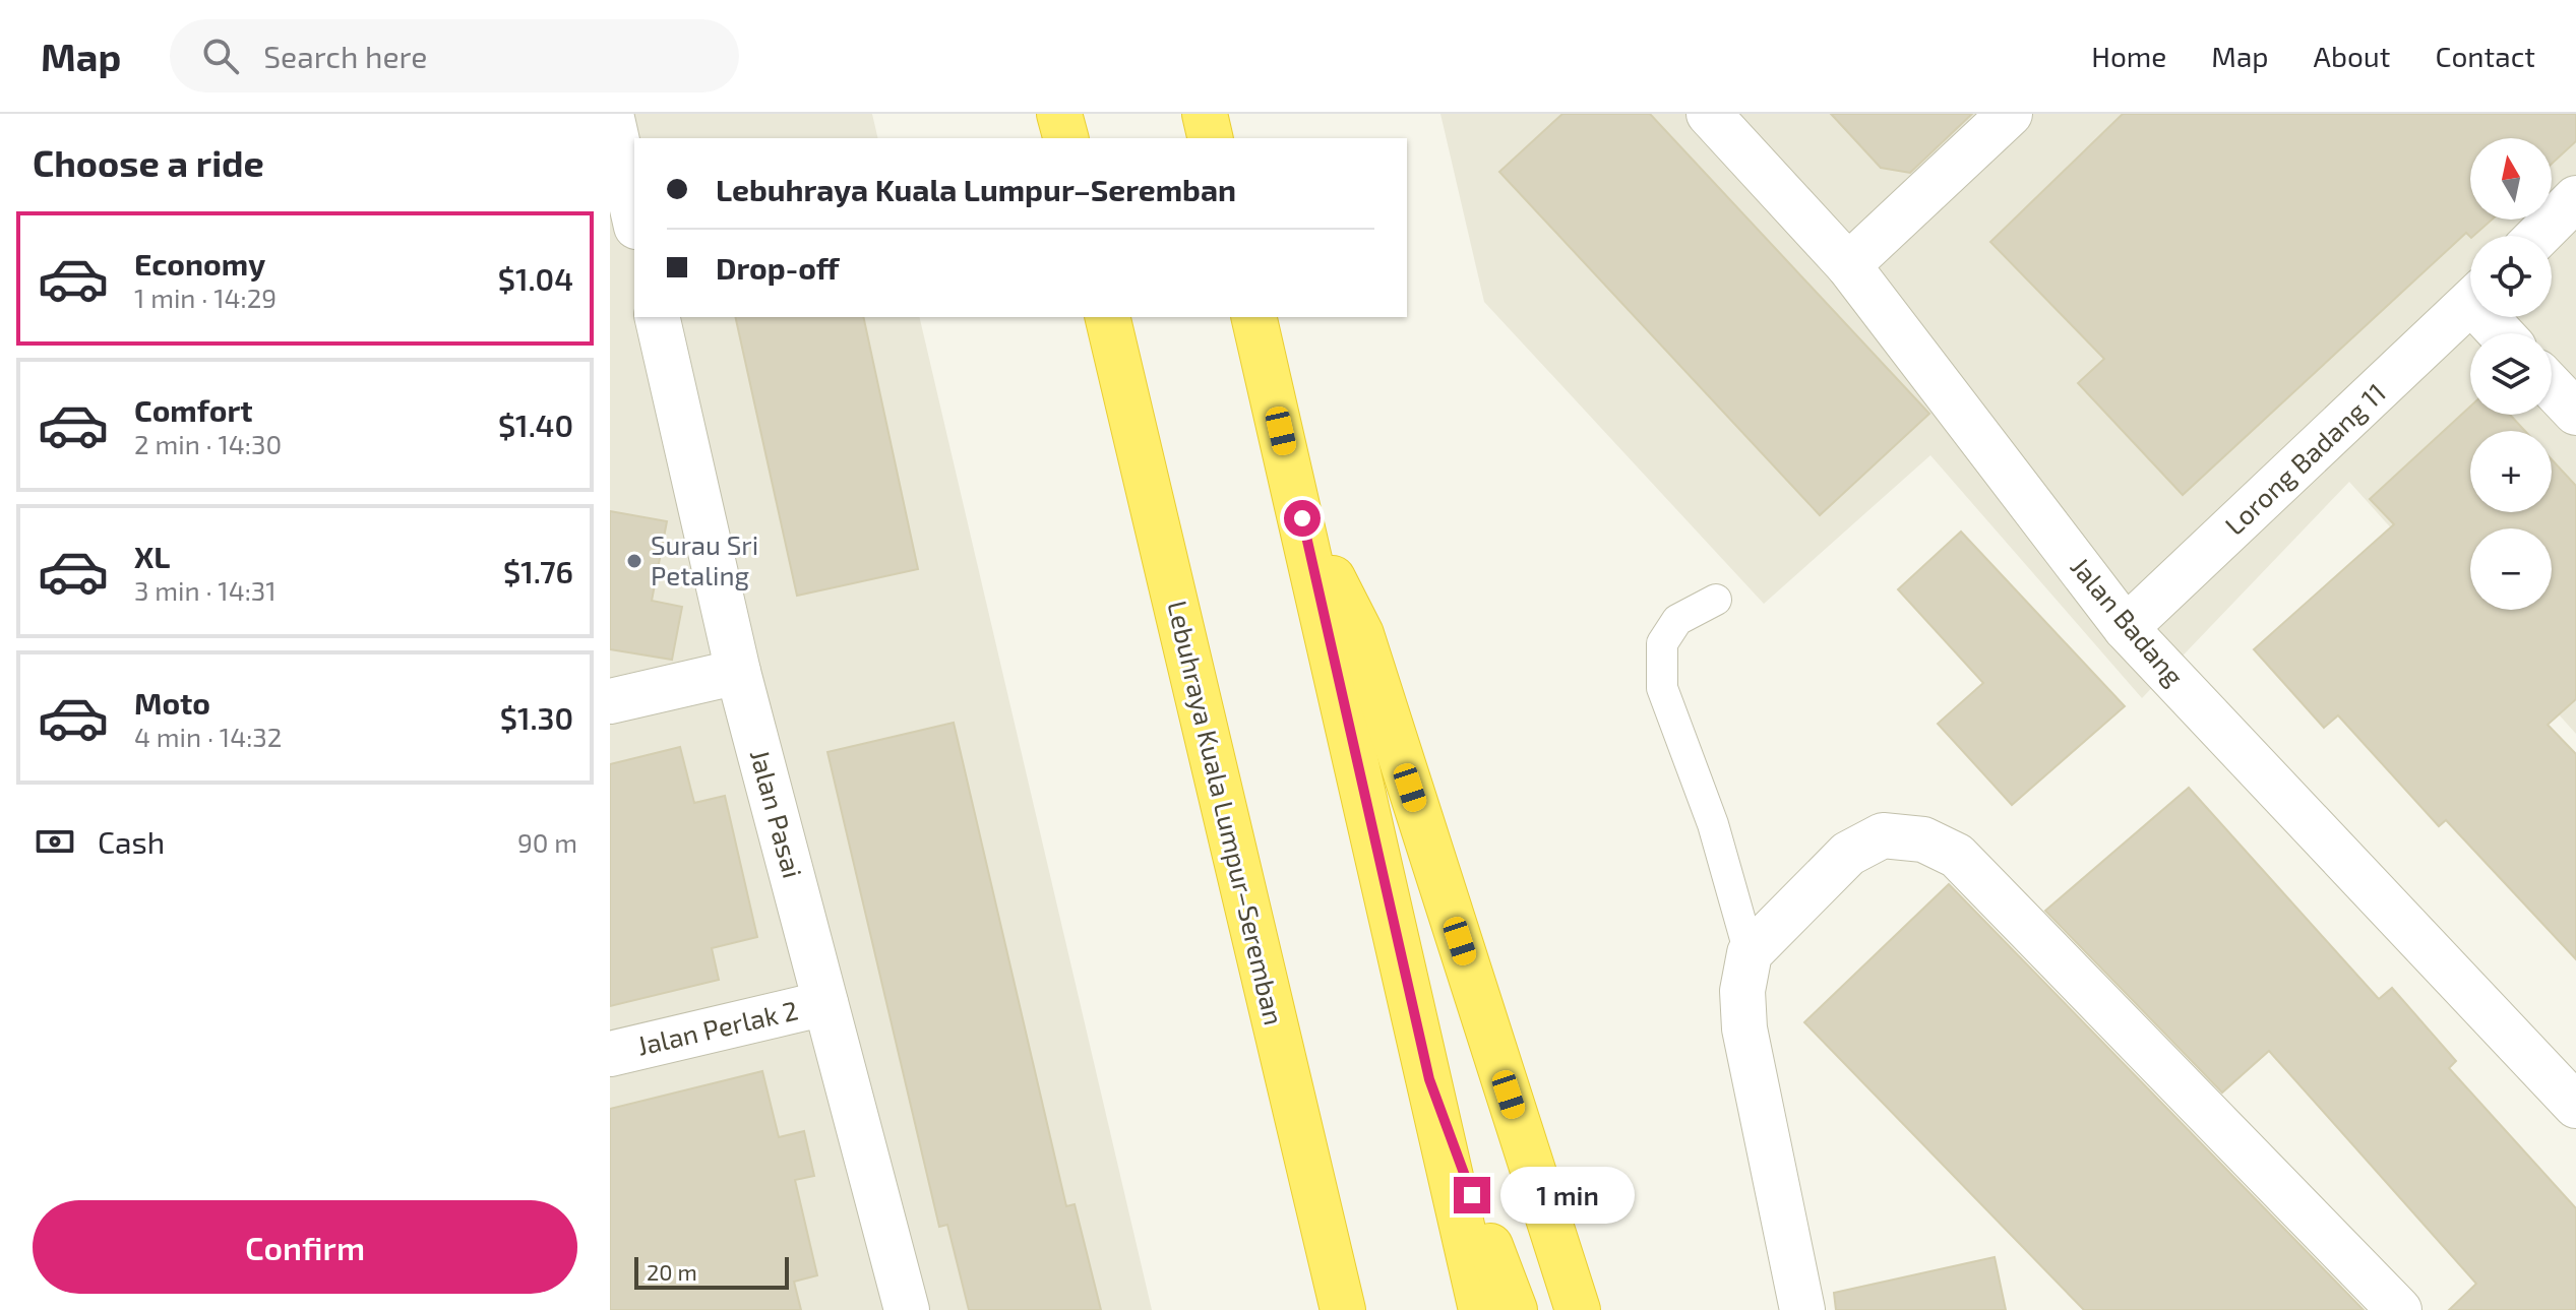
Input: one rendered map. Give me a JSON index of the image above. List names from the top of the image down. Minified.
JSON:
{"streets":{"highway":["Lebuhraya Kuala Lumpur–Seremban"],"street":["Lorong Badang 11","Jalan Badang","Jalan Pasai","Jalan Perlak 2"]},"crossings":[["Lorong Badang 11","Jalan Badang"],["Jalan Pasai","Jalan Perlak 2"]],"places":["Surau Sri Petaling"],"scale_bar":"20 m","north":"top","page":{"header":"Map","search":"Search here","nav":["Home","Map","About","Contact"],"heading":"Choose a ride","map_buttons":["+","−"],"banner":["Lebuhraya Kuala Lumpur–Seremban","Drop-off"],"list":[{"name":"Economy","note":"1 min · 14:29","value":"$1.04"},{"name":"Comfort","note":"2 min · 14:30","value":"$1.40"},{"name":"XL","note":"3 min · 14:31","value":"$1.76"},{"name":"Moto","note":"4 min · 14:32","value":"$1.30"}],"pay":["Cash","90 m"],"bubble":"1 min","buttons":"Confirm","scale":"20 m"}}
